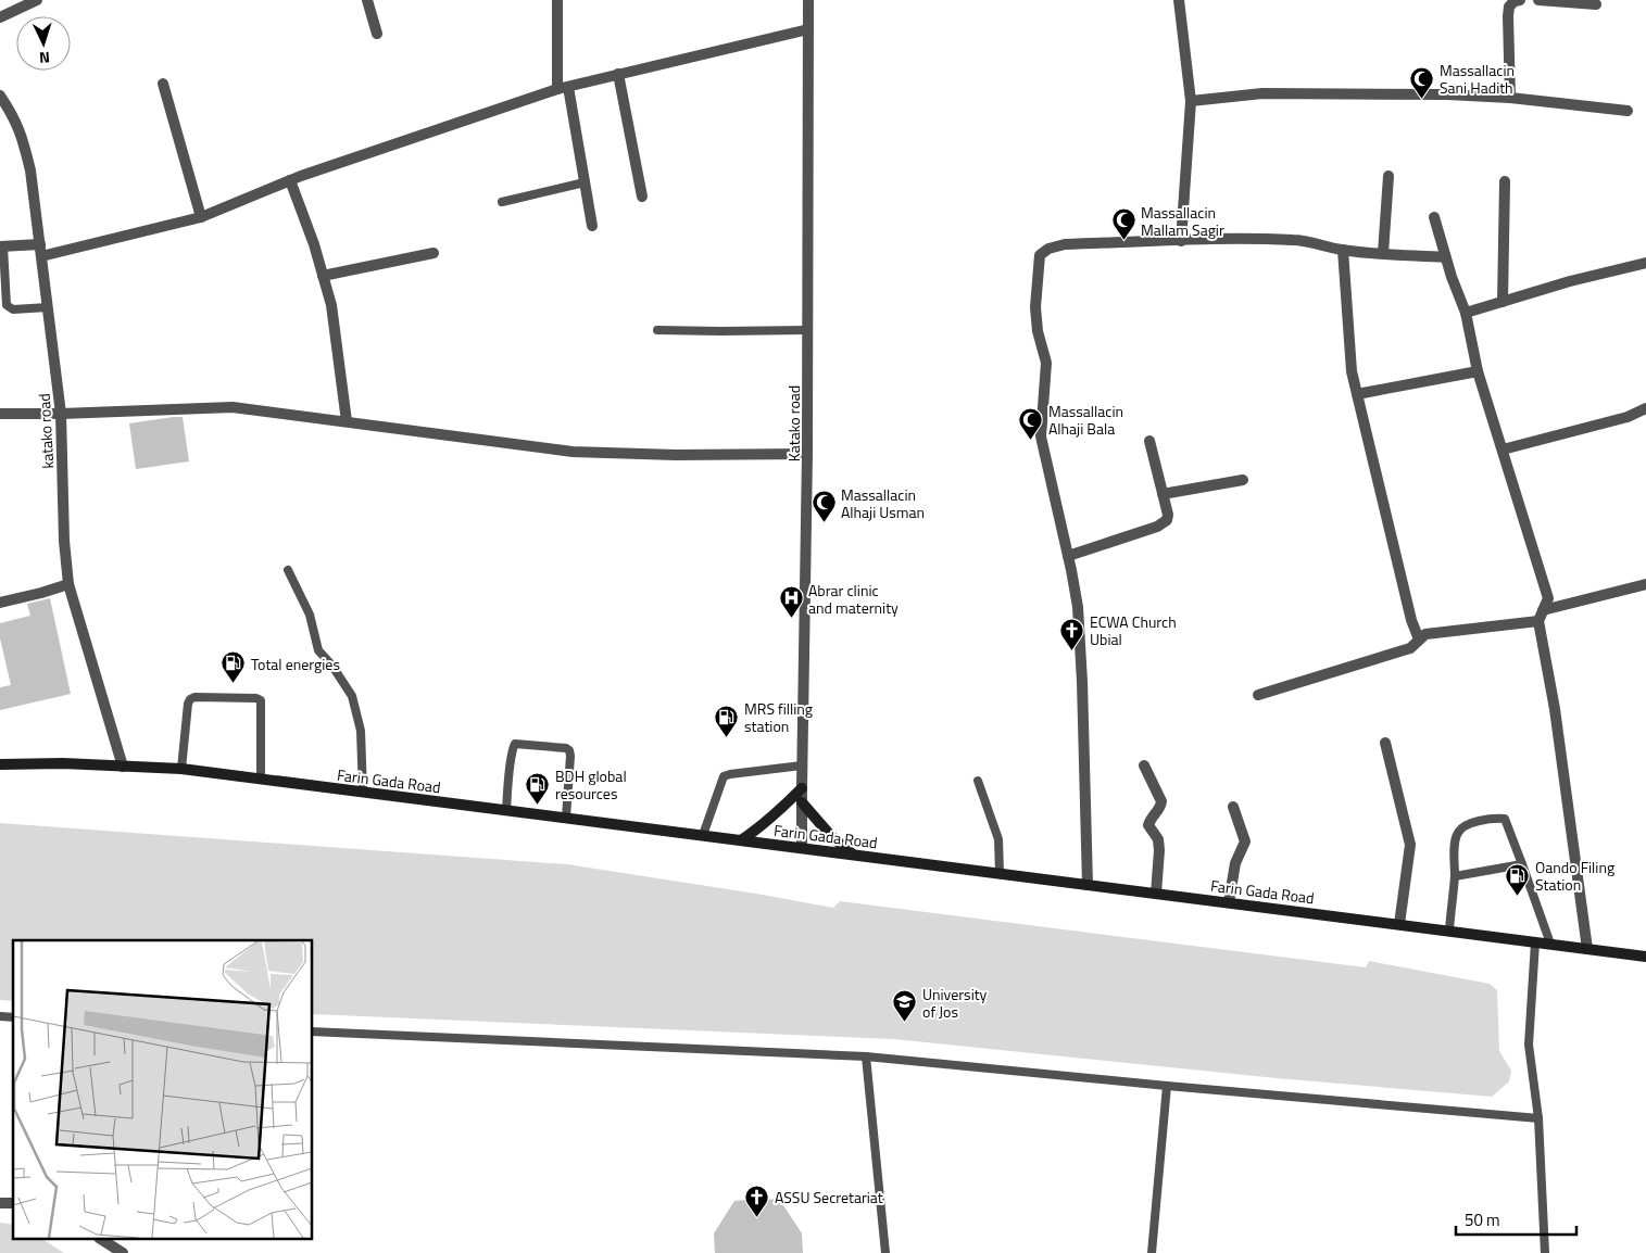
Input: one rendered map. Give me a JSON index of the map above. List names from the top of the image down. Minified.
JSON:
{"streets":{"main road":["Farin Gada Road"],"street":["Katako road","katako road"]},"crossings":[["Katako road","Farin Gada Road"],["katako road","Farin Gada Road"]],"places":{"mosque":["Massallacin Sani Hadith","Massallacin Mallam Sagir","Massallacin Alhaji Bala","Massallacin Alhaji Usman"],"hospital":["Abrar clinic and maternity"],"church":["ECWA Church Ubial","ASSU Secretariat"],"fuel station":["Total energies","MRS filling station","BDH global resources","Oando Filing Station"],"school or university":["University of Jos"]},"scale_bar":"50 m","north":"bottom"}
